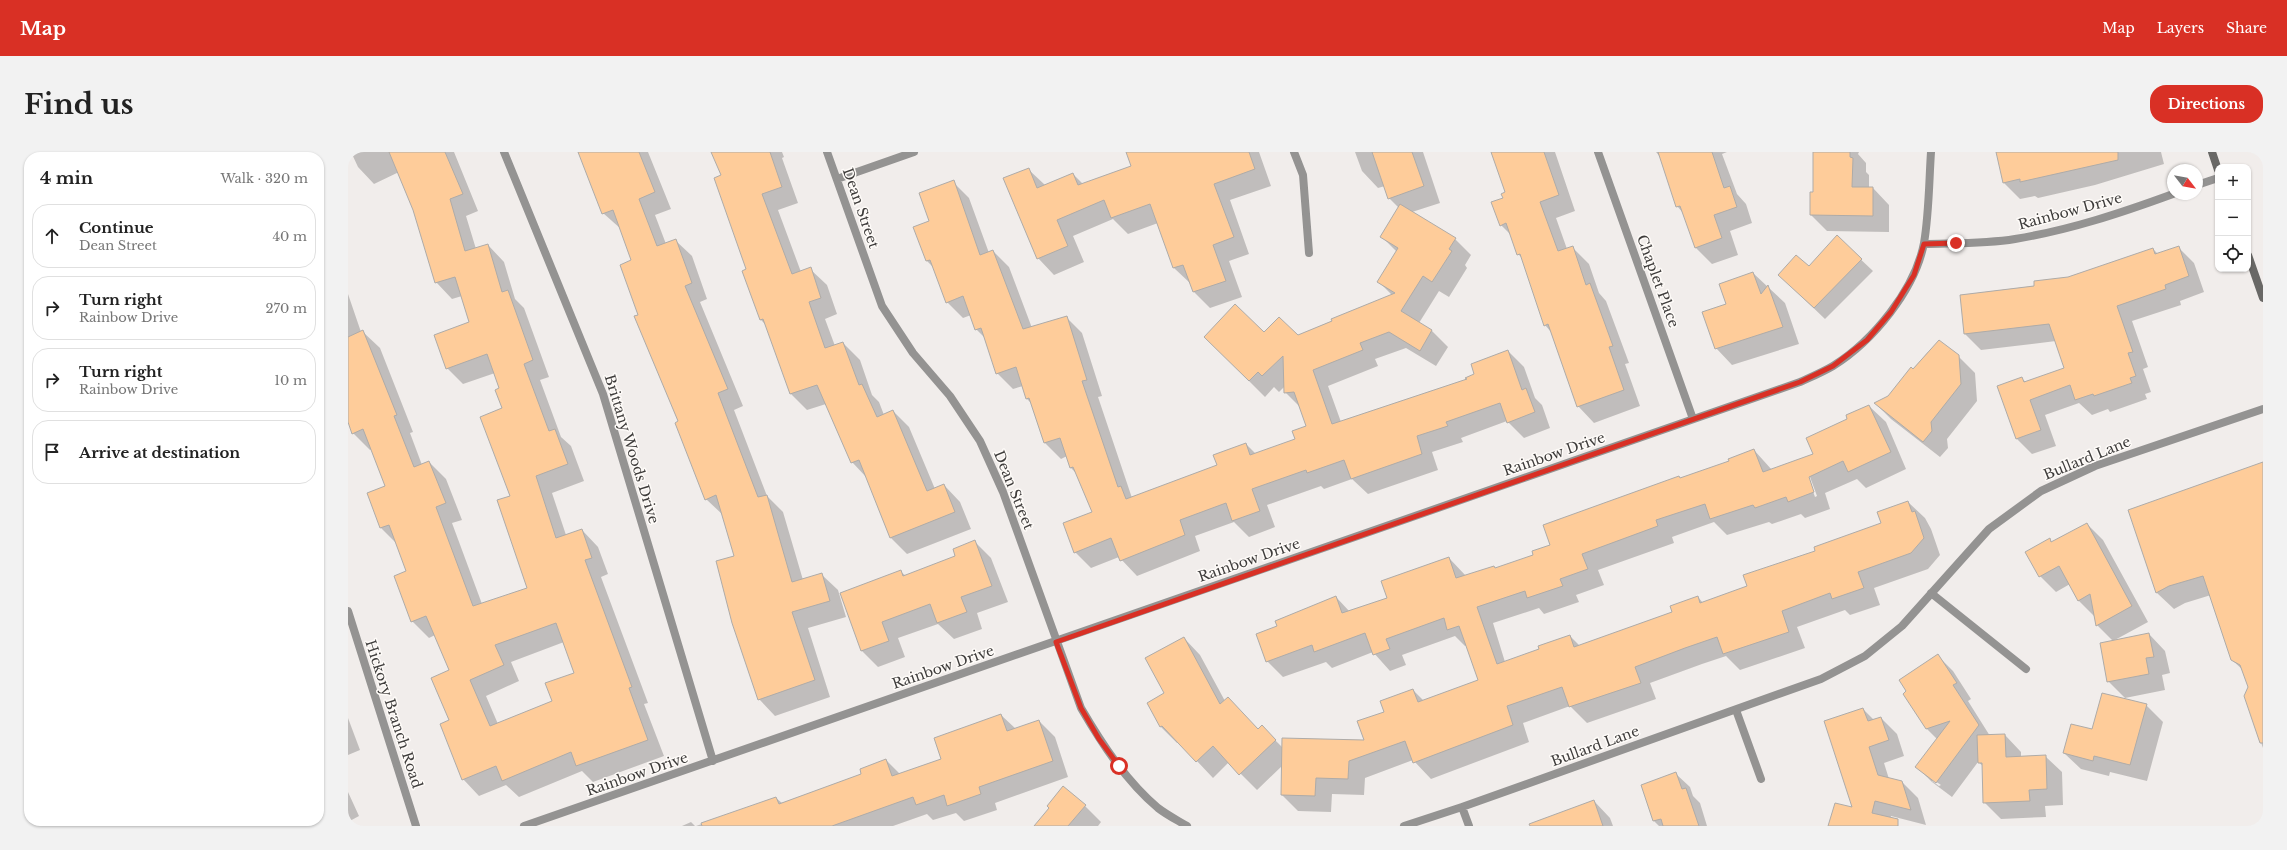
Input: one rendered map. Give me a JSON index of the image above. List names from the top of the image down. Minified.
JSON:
{"streets":{"street":["Dean Street","Rainbow Drive","Chaplet Place","Brittany Woods Drive","Bullard Lane","Hickory Branch Road"]},"crossings":[["Dean Street","Rainbow Drive"],["Rainbow Drive","Chaplet Place"],["Rainbow Drive","Brittany Woods Drive"]],"north":"bottom right","page":{"header":"Map","nav":["Map","Layers","Share"],"buttons":"Directions","title":"Find us","heading":["4 min","Walk · 320 m"],"map_buttons":["+","−"],"list":[["Continue","Dean Street","40 m"],["Turn right","Rainbow Drive","270 m"],["Turn right","Rainbow Drive","10 m"],"Arrive at destination"]}}
